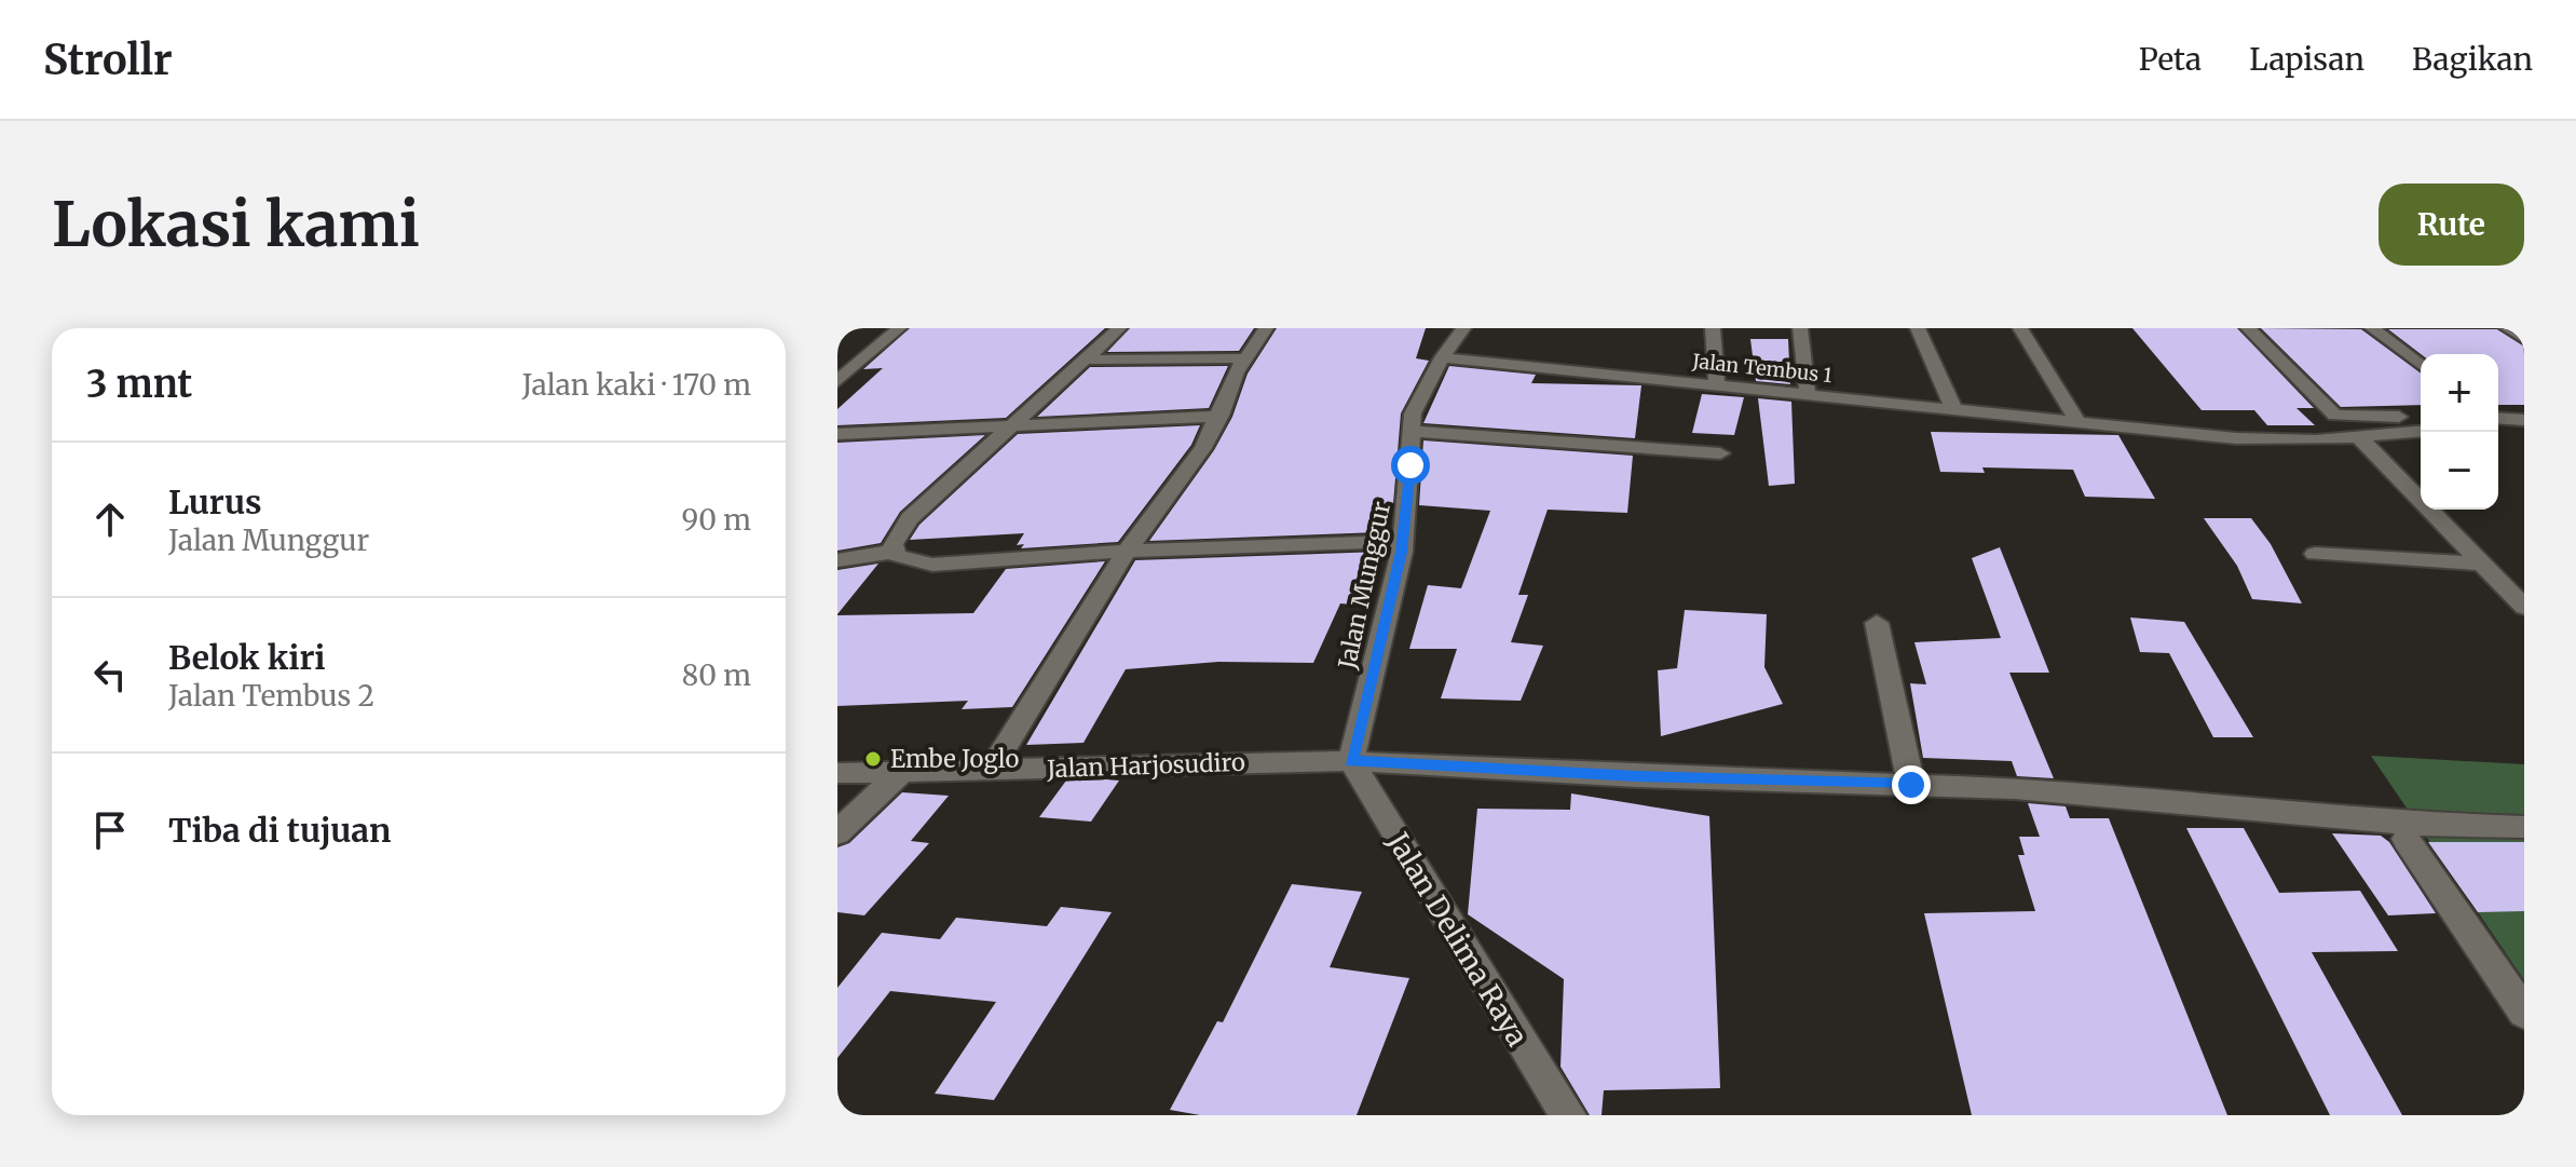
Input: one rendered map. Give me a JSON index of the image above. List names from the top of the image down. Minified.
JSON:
{"streets":{"street":["Jalan Tembus 1","Jalan Munggur","Jalan Harjosudiro","Jalan Delima Raya"]},"crossings":[["Jalan Tembus 1","Jalan Munggur"],["Jalan Munggur","Jalan Harjosudiro"],["Jalan Munggur","Jalan Delima Raya"],["Jalan Harjosudiro","Jalan Delima Raya"]],"places":["Embe Joglo"],"page":{"header":"Strollr","nav":["Peta","Lapisan","Bagikan"],"buttons":"Rute","title":"Lokasi kami","heading":["3 mnt","Jalan kaki · 170 m"],"map_buttons":["+","−"],"list":[["Lurus","Jalan Munggur","90 m"],["Belok kiri","Jalan Tembus 2","80 m"],"Tiba di tujuan"]}}
